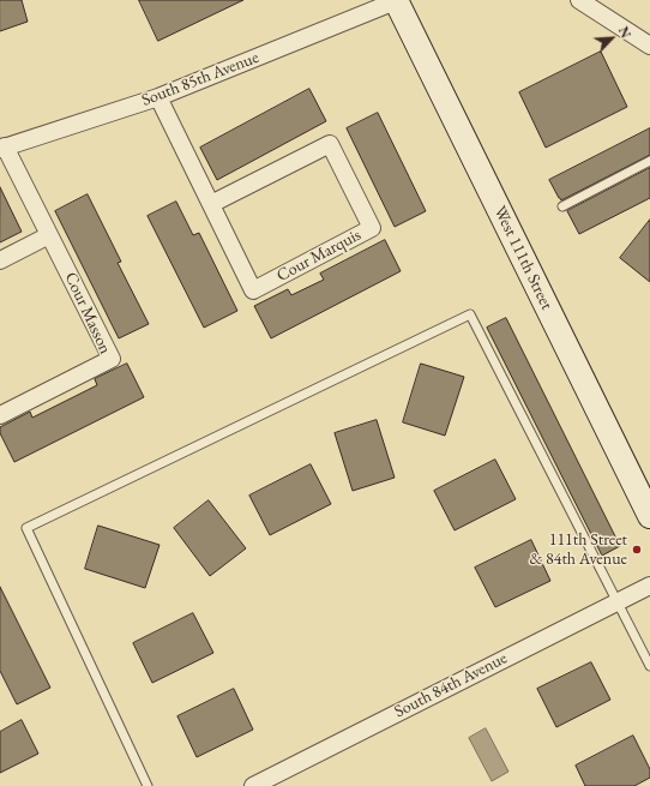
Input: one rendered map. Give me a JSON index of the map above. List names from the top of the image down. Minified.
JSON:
{"streets":{"main road":["West 111th Street"],"street":["South 85th Avenue","Cour Marquis","Cour Masson","South 84th Avenue"]},"crossings":[["South 85th Avenue","Cour Marquis"],["South 85th Avenue","West 111th Street"],["South 85th Avenue","Cour Masson"]],"places":["111th Street & 84th Avenue"],"north":"top right"}
